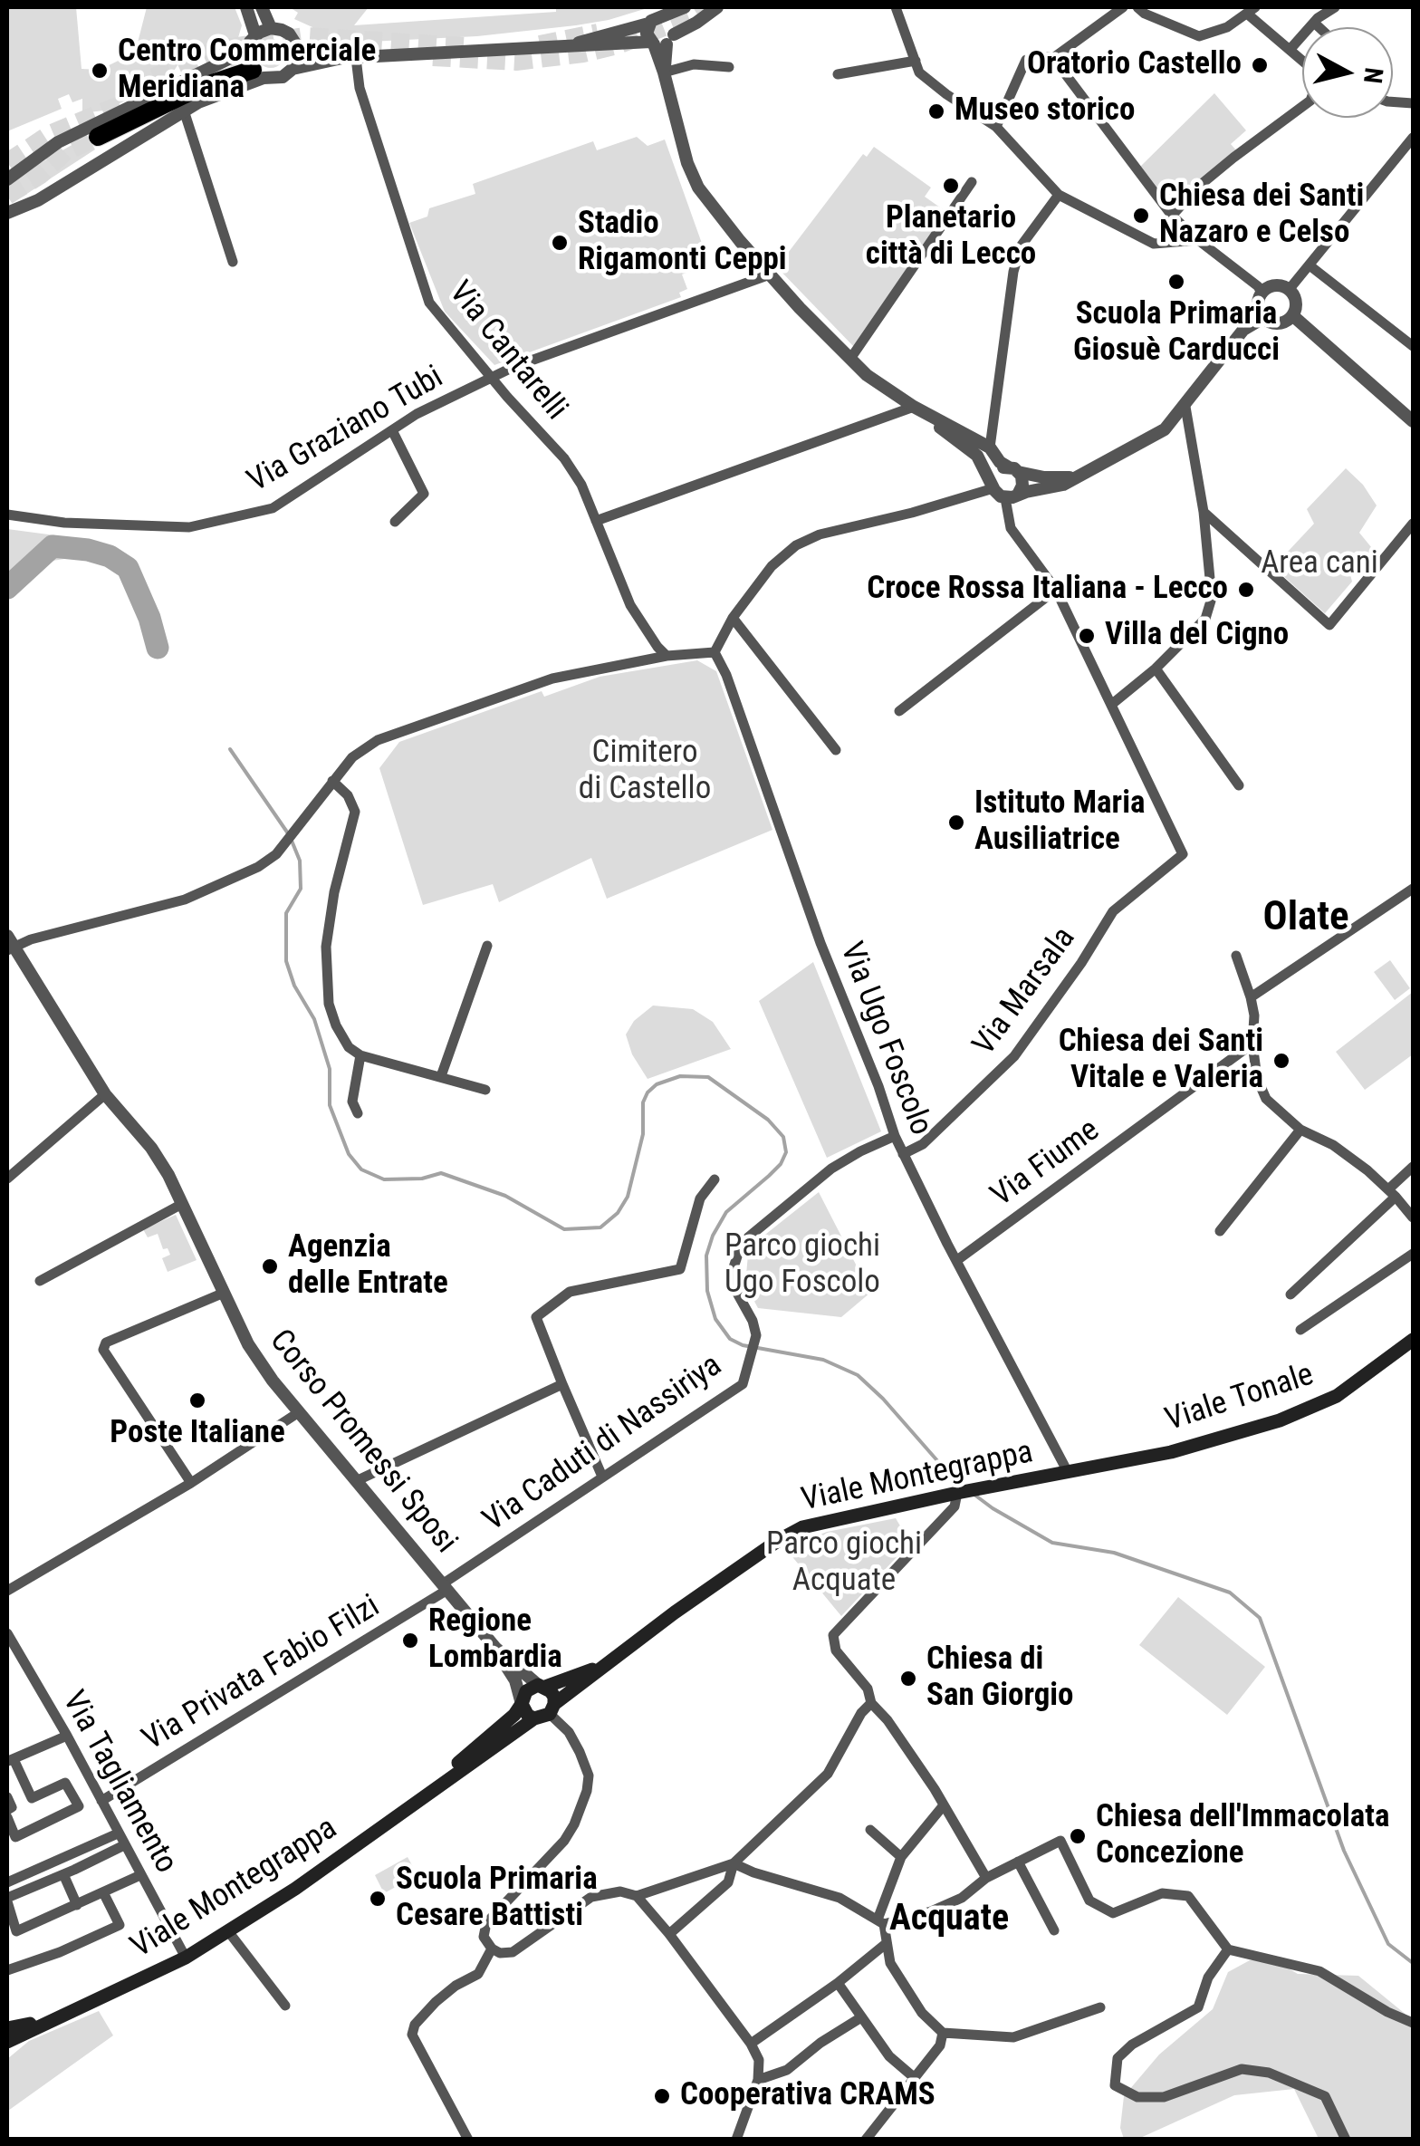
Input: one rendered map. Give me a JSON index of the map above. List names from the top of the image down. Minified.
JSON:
{"streets":{"main road":["Viale Tonale","Viale Montegrappa"],"street":["Via Cantarelli","Via Graziano Tubi","Via Marsala","Via Ugo Foscolo","Via Fiume","Corso Promessi Sposi","Via Caduti di Nassiriya","Via Privata Fabio Filzi","Via Tagliamento"]},"crossings":[["Via Cantarelli","Via Graziano Tubi"],["Via Marsala","Via Ugo Foscolo"],["Via Ugo Foscolo","Via Fiume"],["Via Ugo Foscolo","Viale Tonale"],["Via Ugo Foscolo","Via Caduti di Nassiriya"],["Via Ugo Foscolo","Viale Montegrappa"],["Viale Tonale","Viale Montegrappa"],["Corso Promessi Sposi","Via Caduti di Nassiriya"],["Corso Promessi Sposi","Viale Montegrappa"],["Corso Promessi Sposi","Via Privata Fabio Filzi"],["Via Caduti di Nassiriya","Via Privata Fabio Filzi"],["Viale Montegrappa","Via Tagliamento"],["Via Privata Fabio Filzi","Via Tagliamento"]],"districts":["Olate","Acquate"],"parks":["Area cani","Cimitero di Castello","Parco giochi Ugo Foscolo","Parco giochi Acquate"],"places":["Oratorio Castello","Centro Commerciale Meridiana","Museo storico","Planetario città di Lecco","Chiesa dei Santi Nazaro e Celso","Stadio Rigamonti Ceppi","Scuola Primaria Giosuè Carducci","Croce Rossa Italiana - Lecco","Villa del Cigno","Istituto Maria Ausiliatrice","Chiesa dei Santi Vitale e Valeria","Agenzia delle Entrate","Poste Italiane","Regione Lombardia","Chiesa di San Giorgio","Chiesa dell'Immacolata Concezione","Scuola Primaria Cesare Battisti","Cooperativa CRAMS"],"north":"right"}
